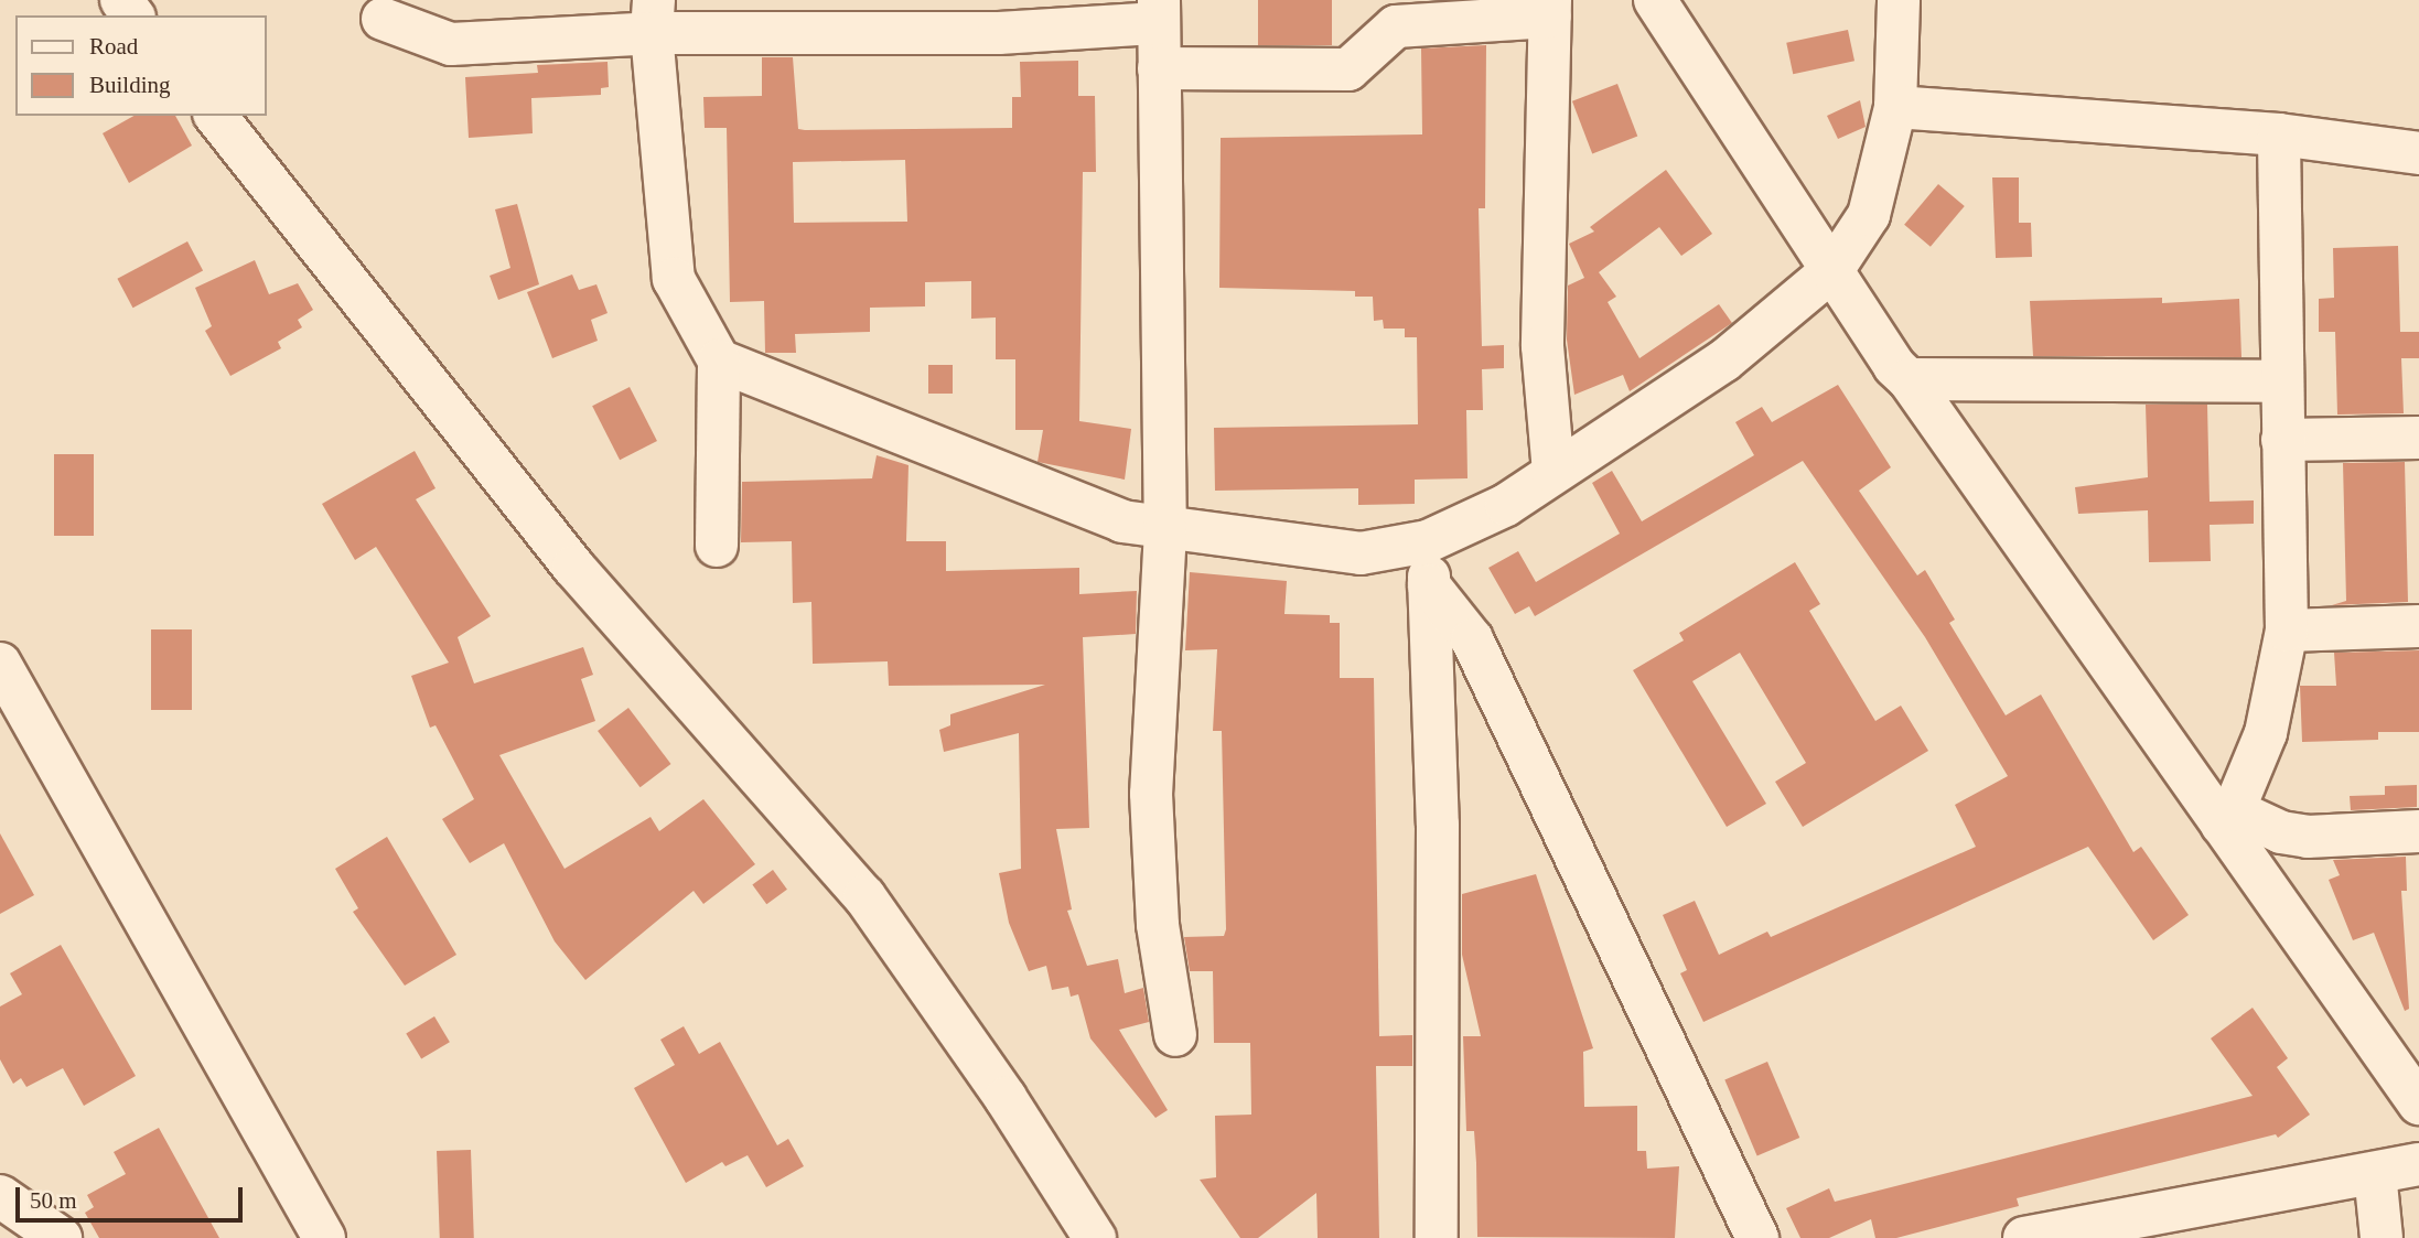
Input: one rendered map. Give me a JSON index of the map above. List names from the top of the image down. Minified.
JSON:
{"legend":["Road","Building"],"scale_bar":"50 m"}
